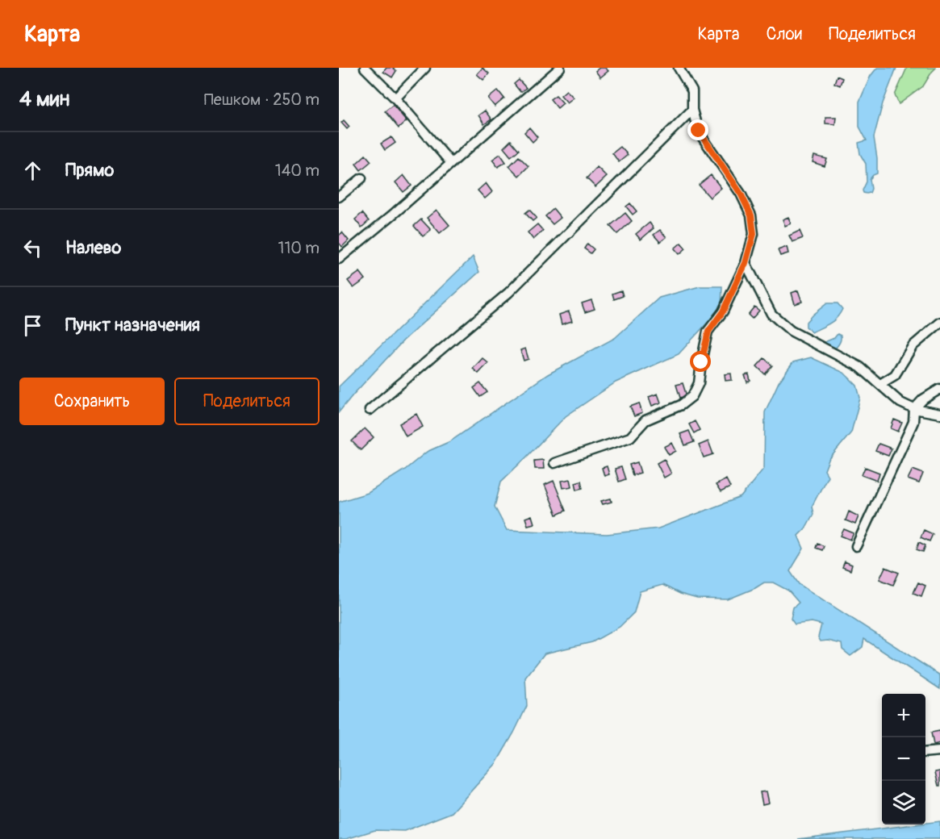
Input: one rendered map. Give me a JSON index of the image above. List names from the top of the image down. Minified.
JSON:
{"page":{"header":"Карта","nav":["Карта","Слои","Поделиться"],"heading":["4 мин","Пешком · 250 m"],"list":[["Прямо","140 m"],["Налево","110 m"],"Пункт назначения"],"buttons":["Сохранить","Поделиться"],"map_buttons":["+","−"]}}
